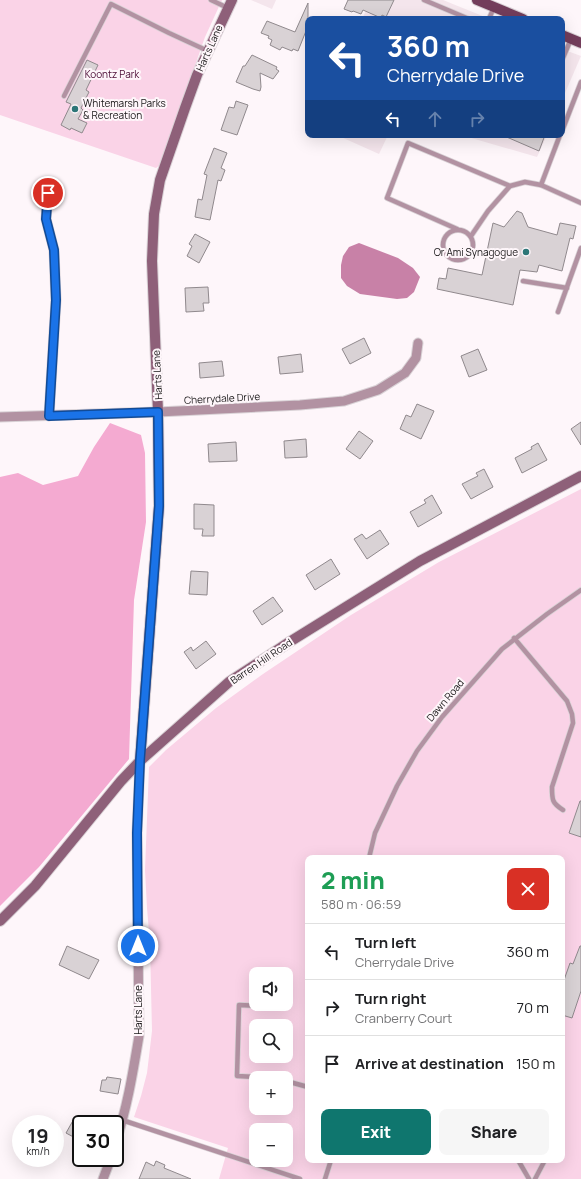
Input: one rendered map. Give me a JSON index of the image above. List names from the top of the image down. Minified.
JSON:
{"streets":{"street":["Harts Lane","Cherrydale Drive","Barren Hill Road"],"lane":["Dawn Road"]},"crossings":[["Harts Lane","Cherrydale Drive"],["Harts Lane","Barren Hill Road"]],"parks":["Koontz Park"],"places":["Whitemarsh Parks & Recreation","Or Ami Synagogue"],"page":{"turn":["360 m","Cherrydale Drive"],"heading":["2 min","580 m · 06:59"],"list":[{"name":"Turn left","note":"Cherrydale Drive","value":"360 m"},{"name":"Turn right","note":"Cranberry Court","value":"70 m"},{"name":"Arrive at destination","value":"150 m"}],"map_buttons":["+","−"],"buttons":["Exit","Share"],"speed":"19 km/h","limit":"30"}}
